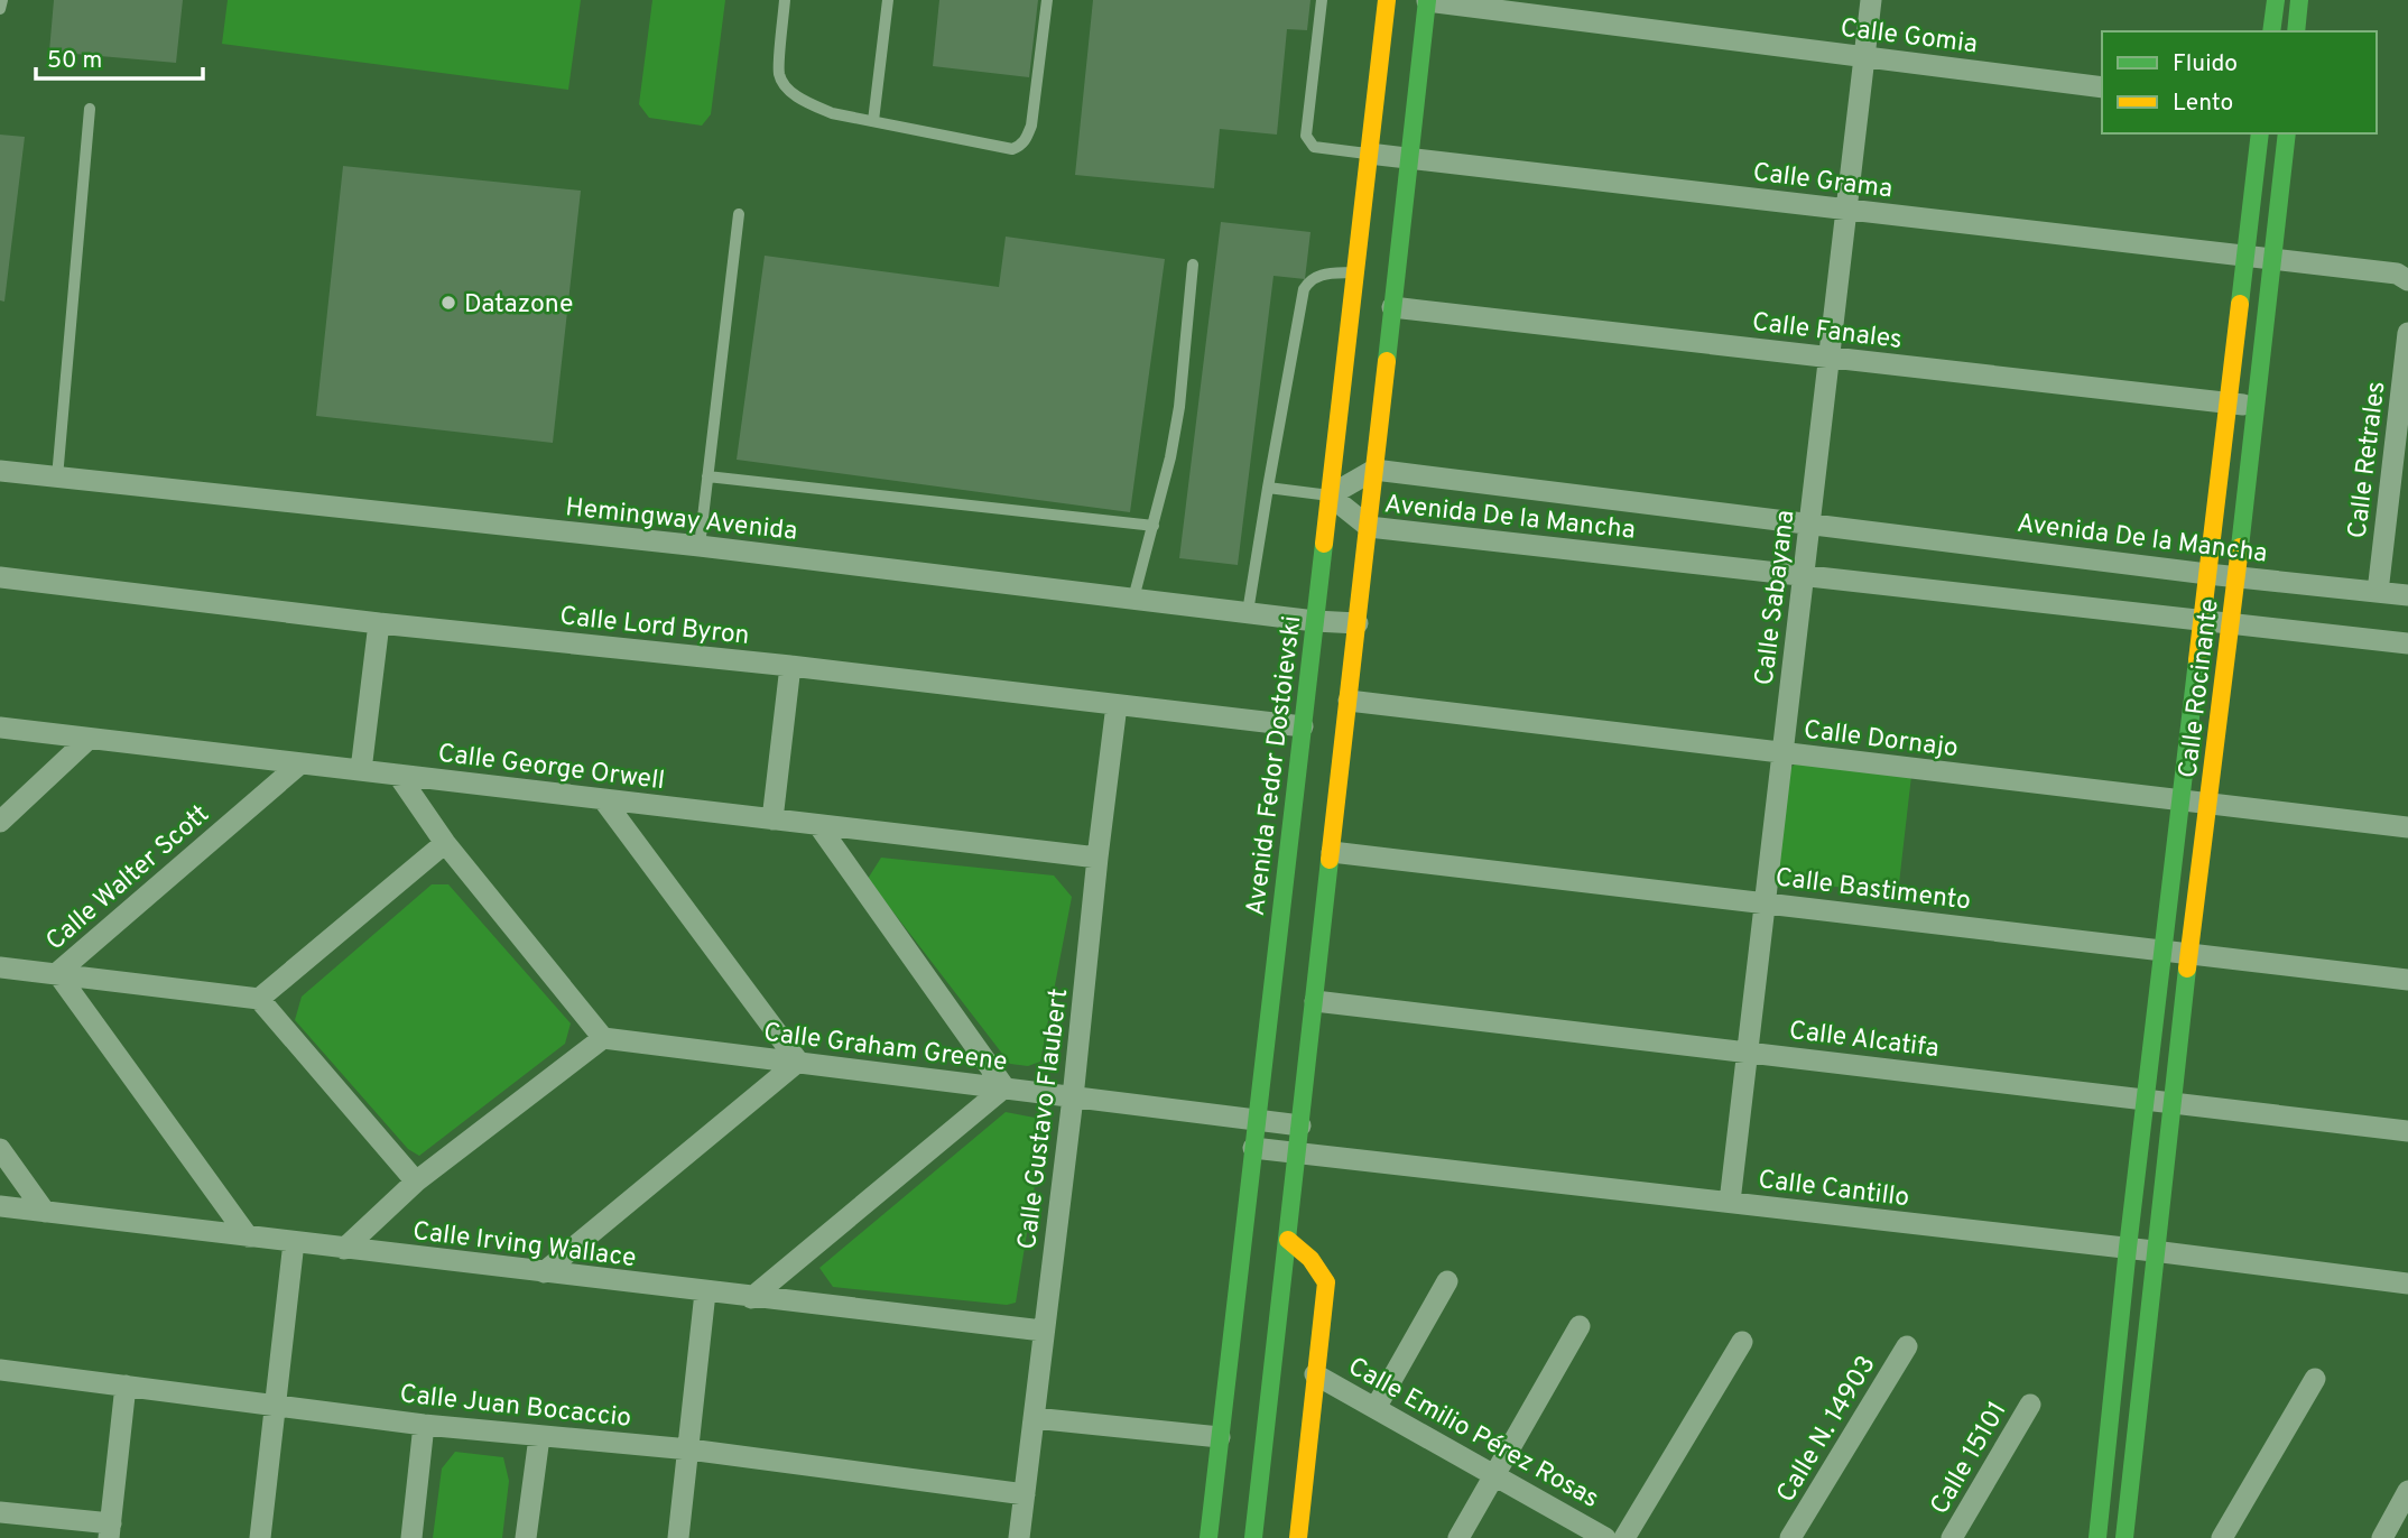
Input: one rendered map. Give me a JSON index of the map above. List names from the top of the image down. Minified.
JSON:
{"streets":{"street":["Calle Gomia","Calle Grama","Calle Fanales","Calle Retrales","Avenida De la Mancha","Hemingway Avenida","Calle Sabayana","Calle Lord Byron","Calle Rocinante","Calle Dornajo","Calle George Orwell","Avenida Fedor Dostoievski","Calle Walter Scott","Calle Bastimento","Calle Alcatifa","Calle Graham Greene","Calle Gustavo Flaubert","Calle Cantillo","Calle Irving Wallace","Calle Juan Bocaccio","Calle N. 14903","Calle Emilio Pérez Rosas","Calle 15101"]},"crossings":[["Calle Gomia","Calle Sabayana"],["Calle Grama","Calle Sabayana"],["Calle Grama","Calle Rocinante"],["Calle Grama","Avenida Fedor Dostoievski"],["Calle Fanales","Calle Sabayana"],["Calle Fanales","Calle Rocinante"],["Calle Retrales","Avenida De la Mancha"],["Avenida De la Mancha","Calle Sabayana"],["Avenida De la Mancha","Calle Rocinante"],["Avenida De la Mancha","Avenida Fedor Dostoievski"],["Hemingway Avenida","Avenida Fedor Dostoievski"],["Calle Sabayana","Calle Dornajo"],["Calle Sabayana","Calle Bastimento"],["Calle Sabayana","Calle Alcatifa"],["Calle Sabayana","Calle Cantillo"],["Calle Lord Byron","Avenida Fedor Dostoievski"],["Calle Lord Byron","Calle Gustavo Flaubert"],["Calle Rocinante","Calle Dornajo"],["Calle Rocinante","Calle Bastimento"],["Calle Rocinante","Calle Alcatifa"],["Calle Rocinante","Calle Cantillo"],["Calle George Orwell","Calle Walter Scott"],["Calle George Orwell","Calle Gustavo Flaubert"],["Avenida Fedor Dostoievski","Calle Graham Greene"],["Avenida Fedor Dostoievski","Calle Cantillo"],["Calle Walter Scott","Calle Irving Wallace"],["Calle Graham Greene","Calle Gustavo Flaubert"],["Calle Gustavo Flaubert","Calle Irving Wallace"],["Calle Gustavo Flaubert","Calle Juan Bocaccio"]],"places":["Datazone"],"legend":["Fluido","Lento"],"scale_bar":"50 m"}
